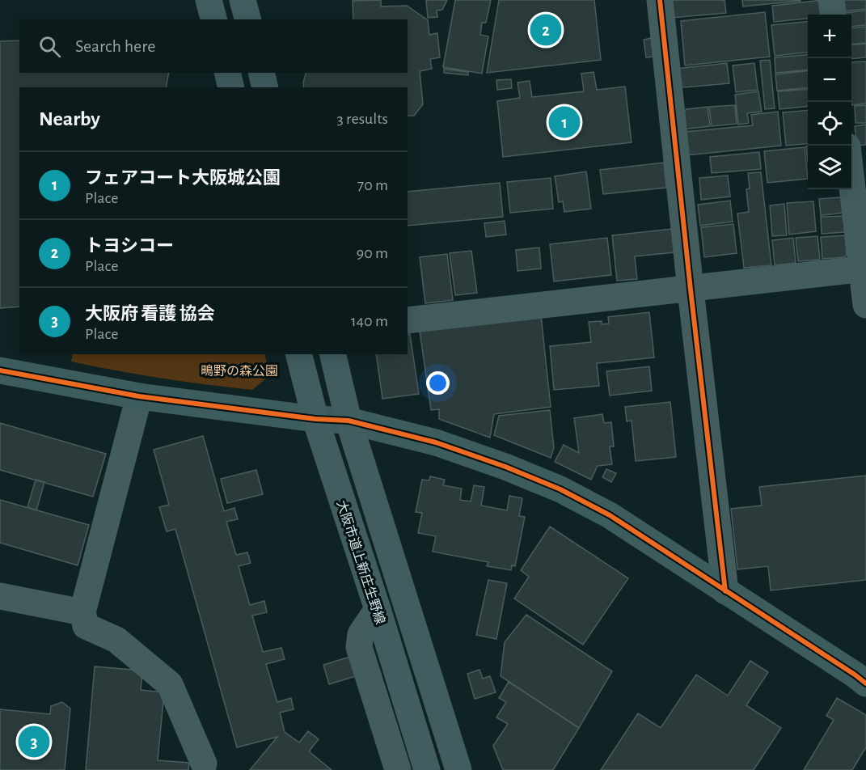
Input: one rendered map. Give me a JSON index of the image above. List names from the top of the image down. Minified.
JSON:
{"streets":{"main road":["大阪市道上新庄生野線"]},"parks":["鴫野の森公園"],"page":{"pins":["2","1","3"],"map_buttons":["+","−"],"search":"Search here","heading":["Nearby","3 results"],"list":[{"mark":"1","name":"フェアコート大阪城公園","note":"Place","value":"70 m"},{"mark":"2","name":"トヨシコー","note":"Place","value":"90 m"},{"mark":"3","name":"大阪府 看護 協会","note":"Place","value":"140 m"}]}}
